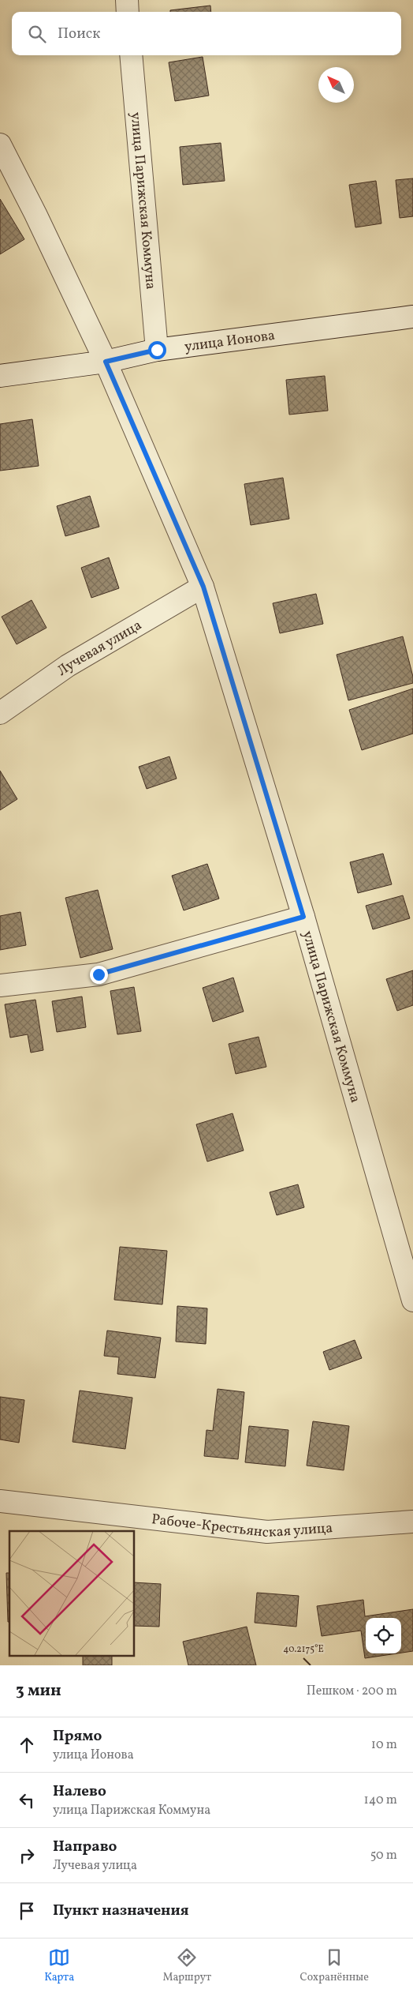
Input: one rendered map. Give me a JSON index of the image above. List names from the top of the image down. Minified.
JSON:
{"streets":{"street":["улица Парижская Коммуна","улица Ионова","Лучевая улица","Рабоче-Крестьянская улица"]},"crossings":[["улица Парижская Коммуна","улица Ионова"],["улица Парижская Коммуна","Лучевая улица"]],"north":"top left","page":{"search":"Поиск","heading":["3 мин","Пешком · 200 m"],"list":[["Прямо","улица Ионова","10 m"],["Налево","улица Парижская Коммуна","140 m"],["Направо","Лучевая улица","50 m"],"Пункт назначения"],"nav":["Карта","Маршрут","Сохранённые"]},"coordinates":["40.2175°E"]}
